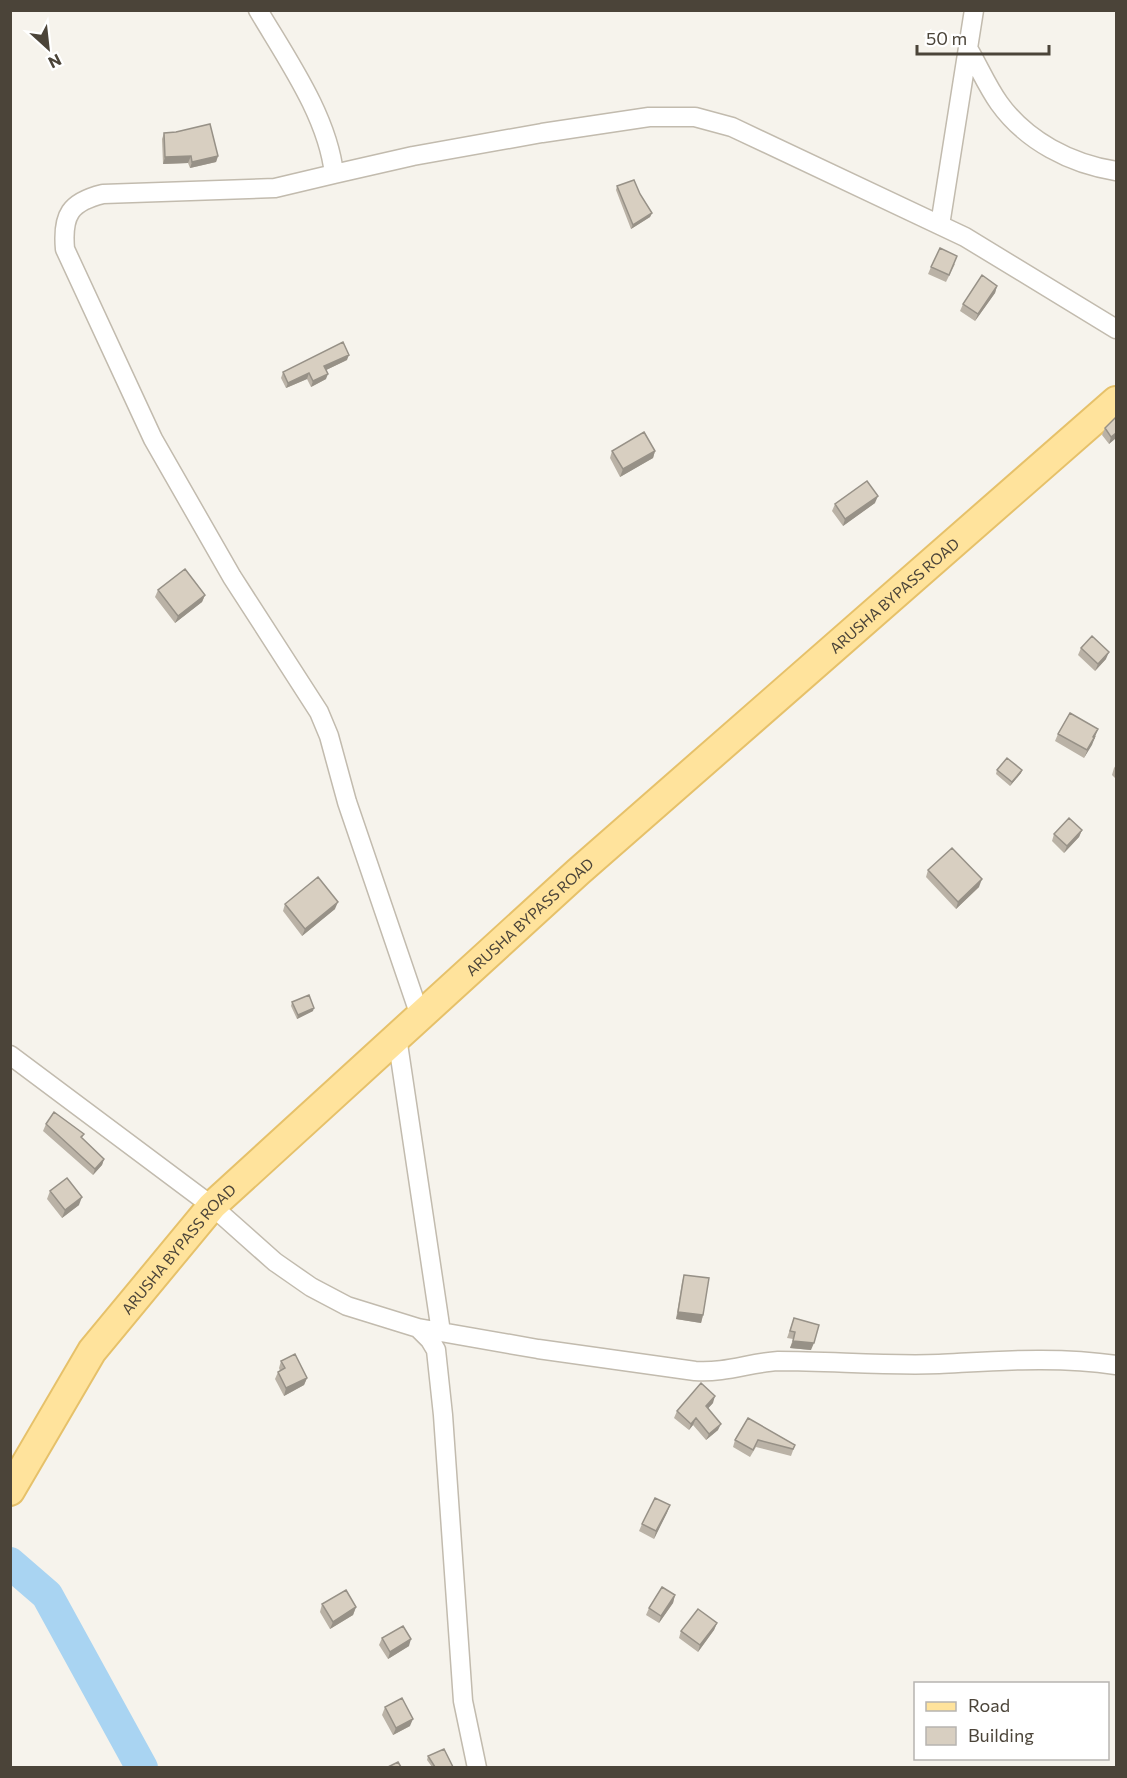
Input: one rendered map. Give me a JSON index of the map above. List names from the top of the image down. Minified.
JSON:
{"streets":{"main road":["ARUSHA BYPASS ROAD"]},"legend":["Road","Building"],"scale_bar":"50 m","north":"bottom right"}
